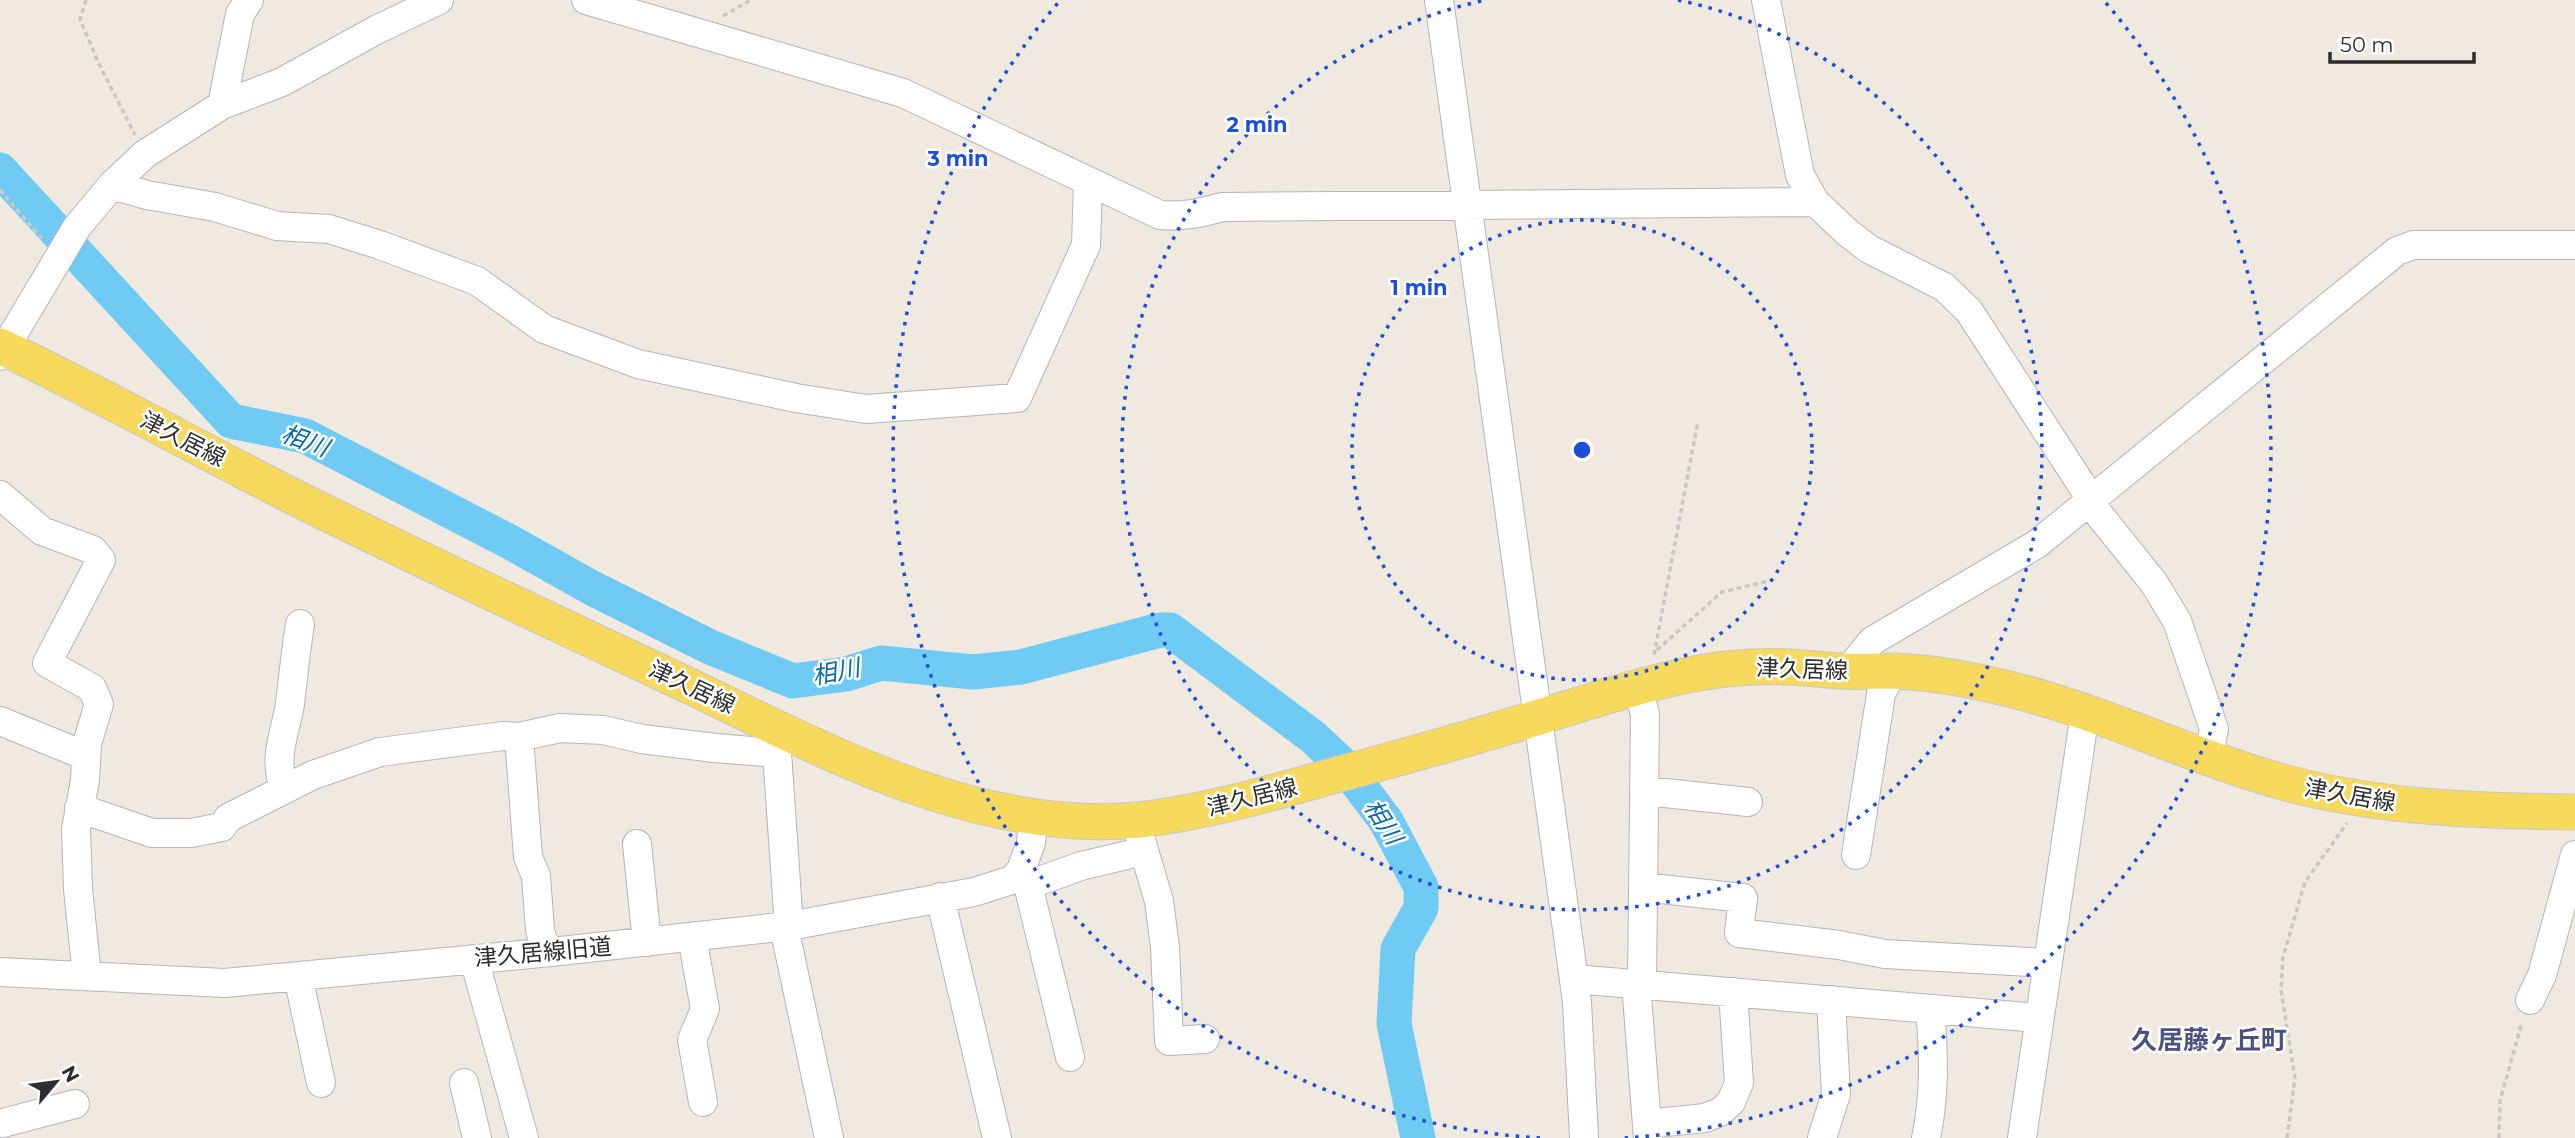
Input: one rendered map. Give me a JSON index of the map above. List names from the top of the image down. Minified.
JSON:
{"streets":{"main road":["津久居線"],"street":["津久居線旧道"]},"districts":["久居藤ヶ丘町"],"water":["相川"],"scale_bar":"50 m","north":"top right","rings":["2 min","3 min","1 min"]}
